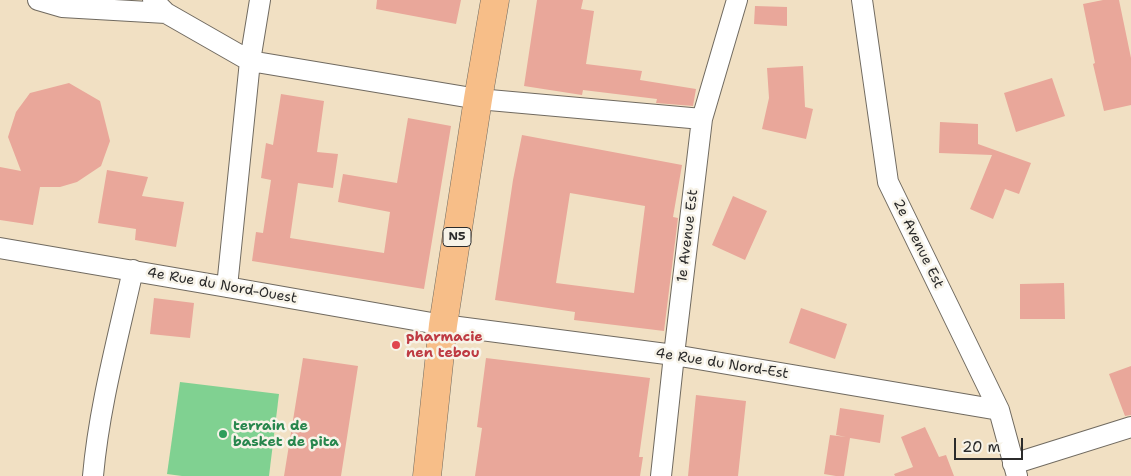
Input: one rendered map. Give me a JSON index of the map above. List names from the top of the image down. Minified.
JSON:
{"streets":{"highway":["N5"],"street":["1e Avenue Est","2e Avenue Est","4e Rue du Nord-Ouest","4e Rue du Nord-Est"]},"crossings":[["1e Avenue Est","4e Rue du Nord-Est"],["N5","4e Rue du Nord-Ouest"],["N5","4e Rue du Nord-Est"],["2e Avenue Est","4e Rue du Nord-Est"],["4e Rue du Nord-Ouest","4e Rue du Nord-Est"]],"places":["pharmacie nen tebou","terrain de basket de pita"],"scale_bar":"20 m"}
